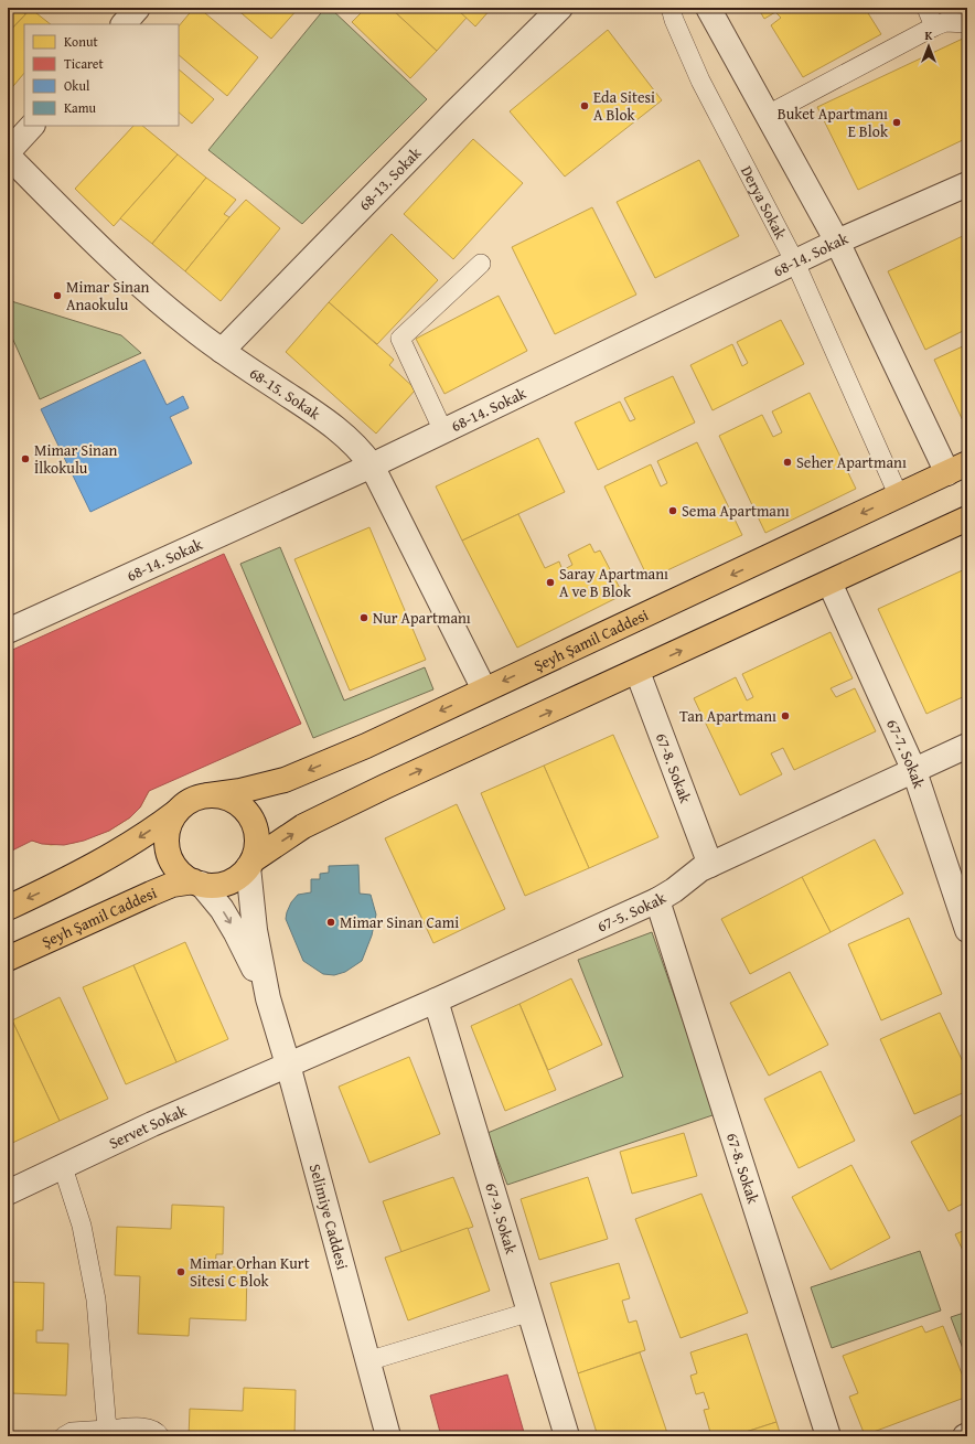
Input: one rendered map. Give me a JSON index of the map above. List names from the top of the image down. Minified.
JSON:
{"streets":{"main road":["Şeyh Şamil Caddesi"],"street":["68-13. Sokak","68-14. Sokak","68-15. Sokak","67-7. Sokak","67-8. Sokak","67-5. Sokak","Servet Sokak","Selimiye Caddesi","67-9. Sokak"],"lane":["Derya Sokak"]},"crossings":[["68-13. Sokak","68-15. Sokak"],["Derya Sokak","68-14. Sokak"],["Derya Sokak","Şeyh Şamil Caddesi"],["68-14. Sokak","68-15. Sokak"],["68-15. Sokak","Şeyh Şamil Caddesi"],["Şeyh Şamil Caddesi","Selimiye Caddesi"],["67-7. Sokak","67-5. Sokak"],["67-8. Sokak","67-5. Sokak"],["67-5. Sokak","Servet Sokak"],["67-5. Sokak","Selimiye Caddesi"],["67-5. Sokak","67-9. Sokak"],["Servet Sokak","Selimiye Caddesi"]],"places":["Eda Sitesi A Blok","Buket Apartmanı E Blok","Mimar Sinan Anaokulu","Mimar Sinan İlkokulu","Seher Apartmanı","Sema Apartmanı","Saray Apartmanı A ve B Blok","Nur Apartmanı","Tan Apartmanı","Mimar Sinan Cami","Mimar Orhan Kurt Sitesi C Blok"],"legend":["Konut","Ticaret","Okul","Kamu"],"north":"top"}
